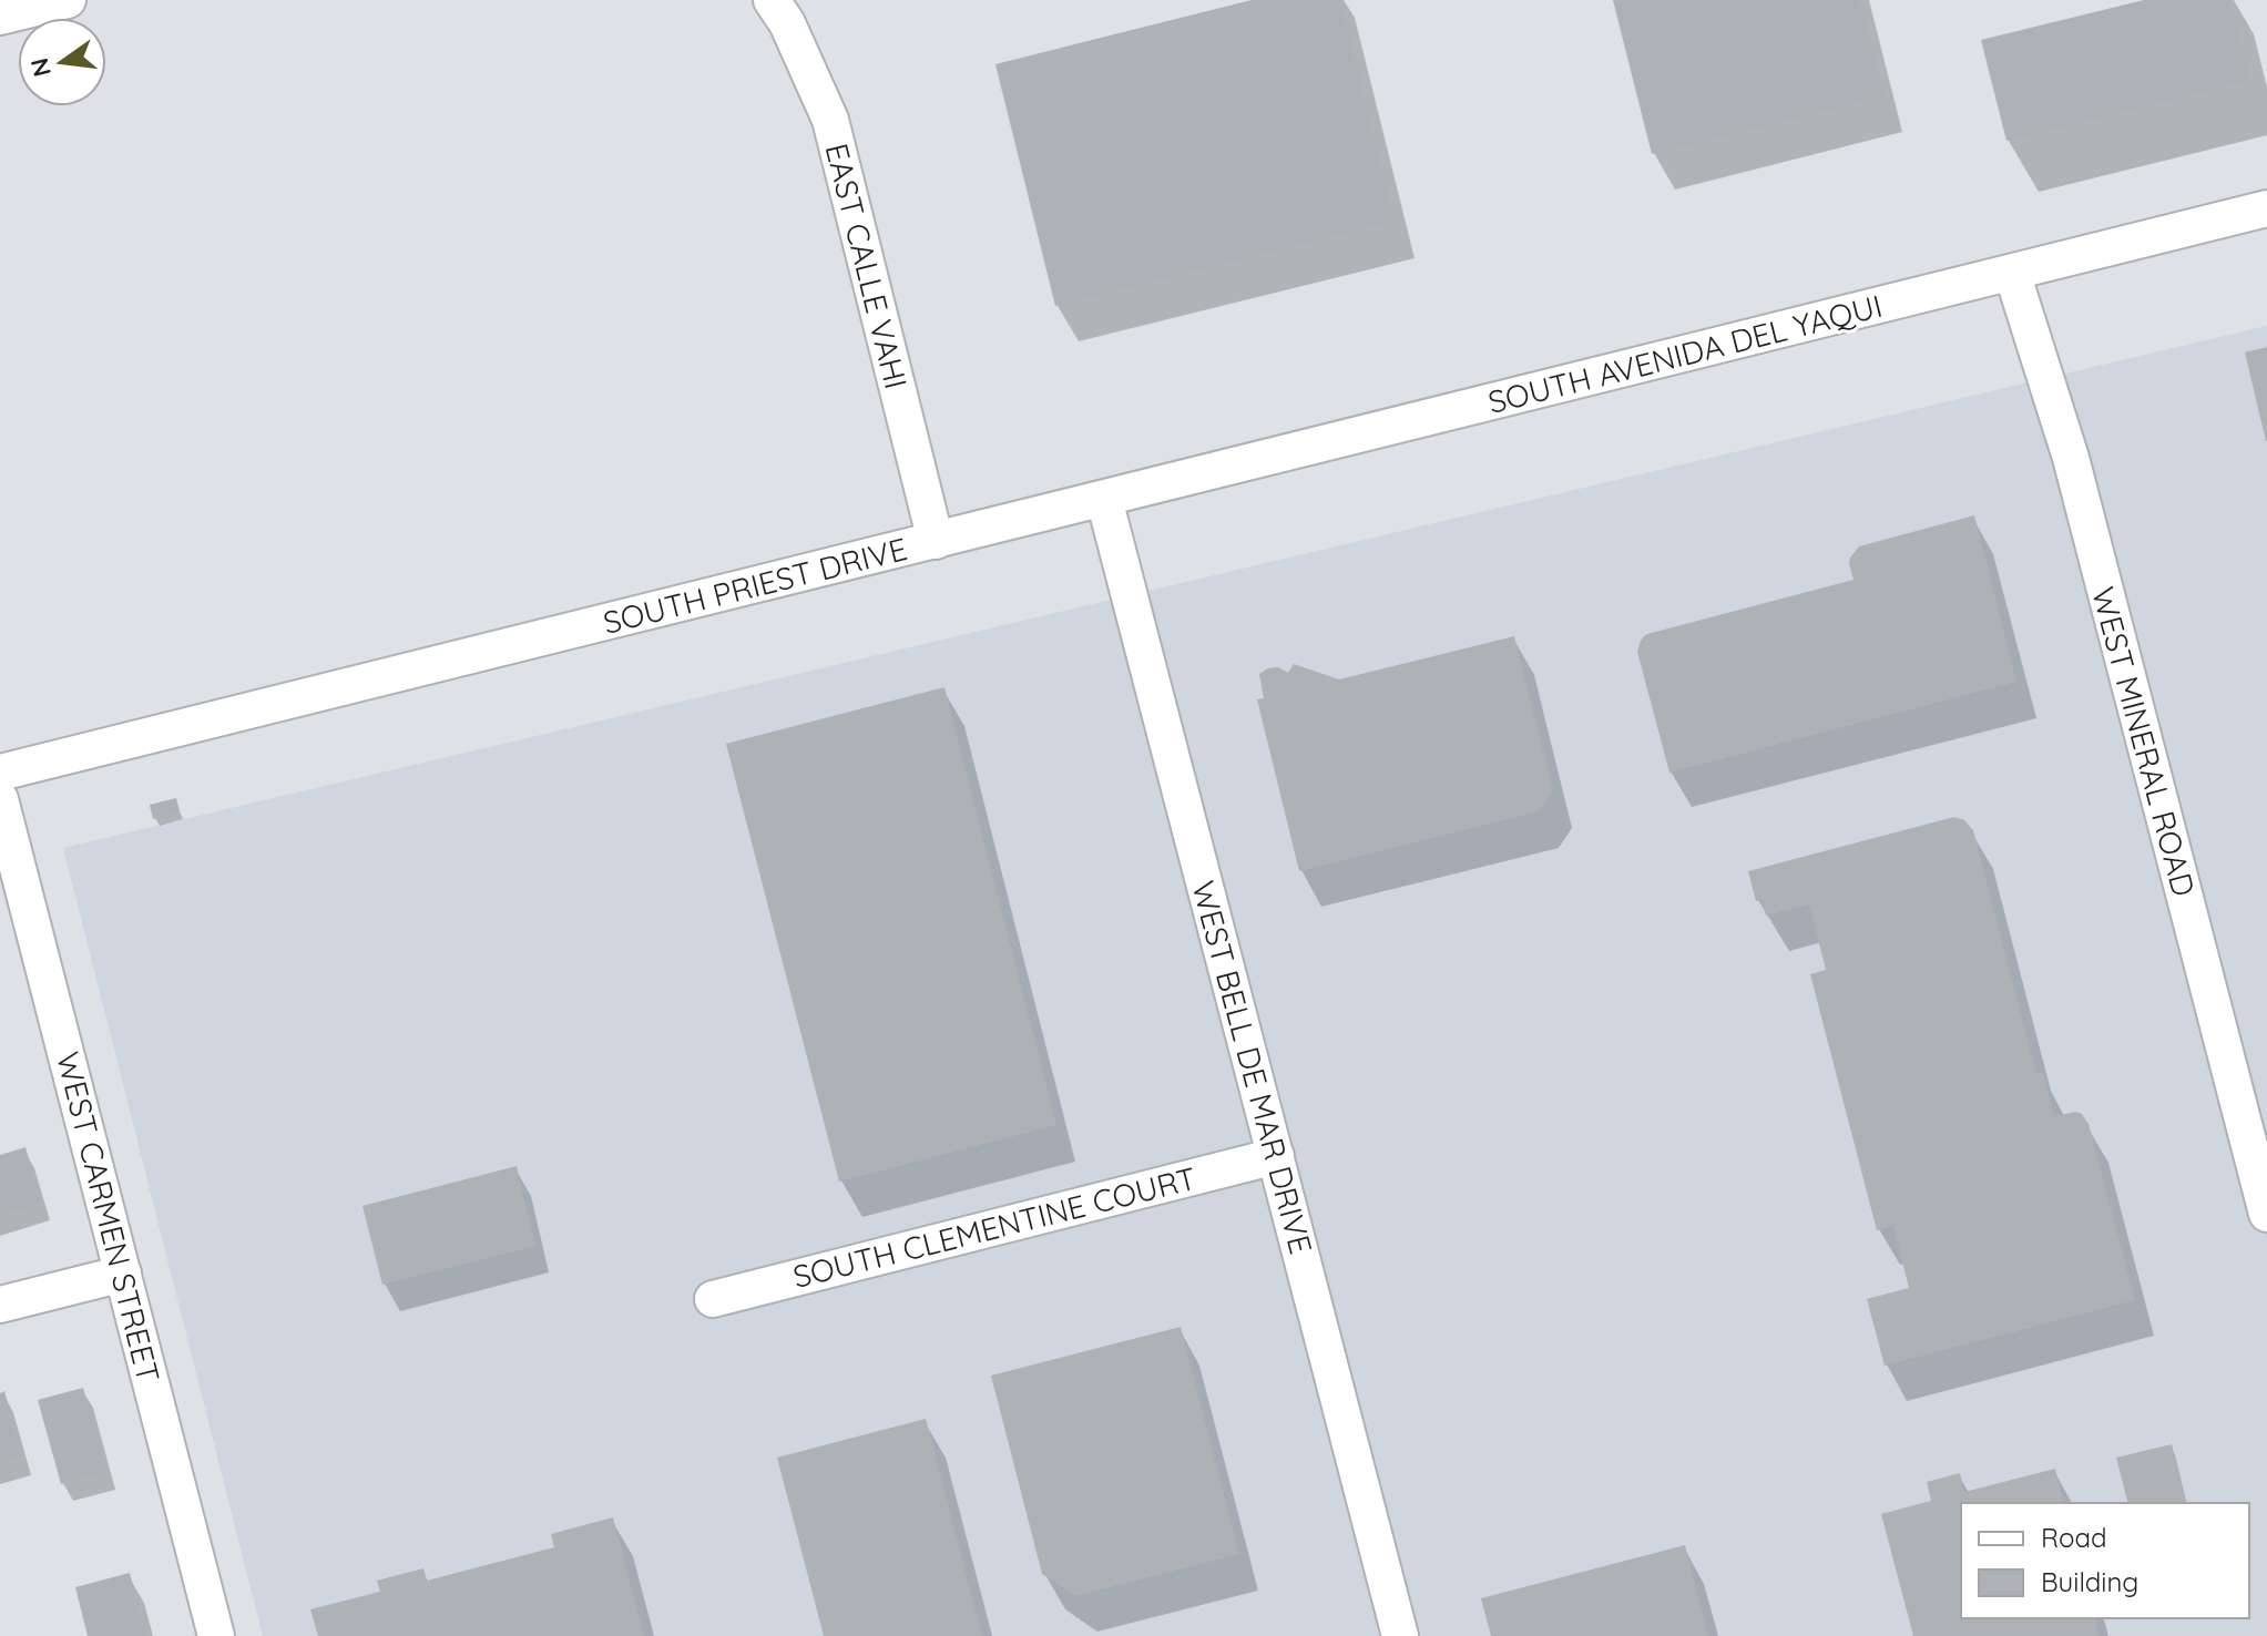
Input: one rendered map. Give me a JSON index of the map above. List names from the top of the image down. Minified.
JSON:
{"streets":{"street":["EAST CALLE VAHI","SOUTH AVENIDA DEL YAQUI","SOUTH PRIEST DRIVE","WEST MINERAL ROAD","WEST BELL DE MAR DRIVE","WEST CARMEN STREET","SOUTH CLEMENTINE COURT"]},"crossings":[["EAST CALLE VAHI","SOUTH PRIEST DRIVE"],["SOUTH AVENIDA DEL YAQUI","SOUTH PRIEST DRIVE"],["SOUTH AVENIDA DEL YAQUI","WEST MINERAL ROAD"],["SOUTH AVENIDA DEL YAQUI","WEST BELL DE MAR DRIVE"],["SOUTH PRIEST DRIVE","WEST BELL DE MAR DRIVE"],["WEST BELL DE MAR DRIVE","SOUTH CLEMENTINE COURT"]],"legend":["Road","Building"],"north":"left"}
